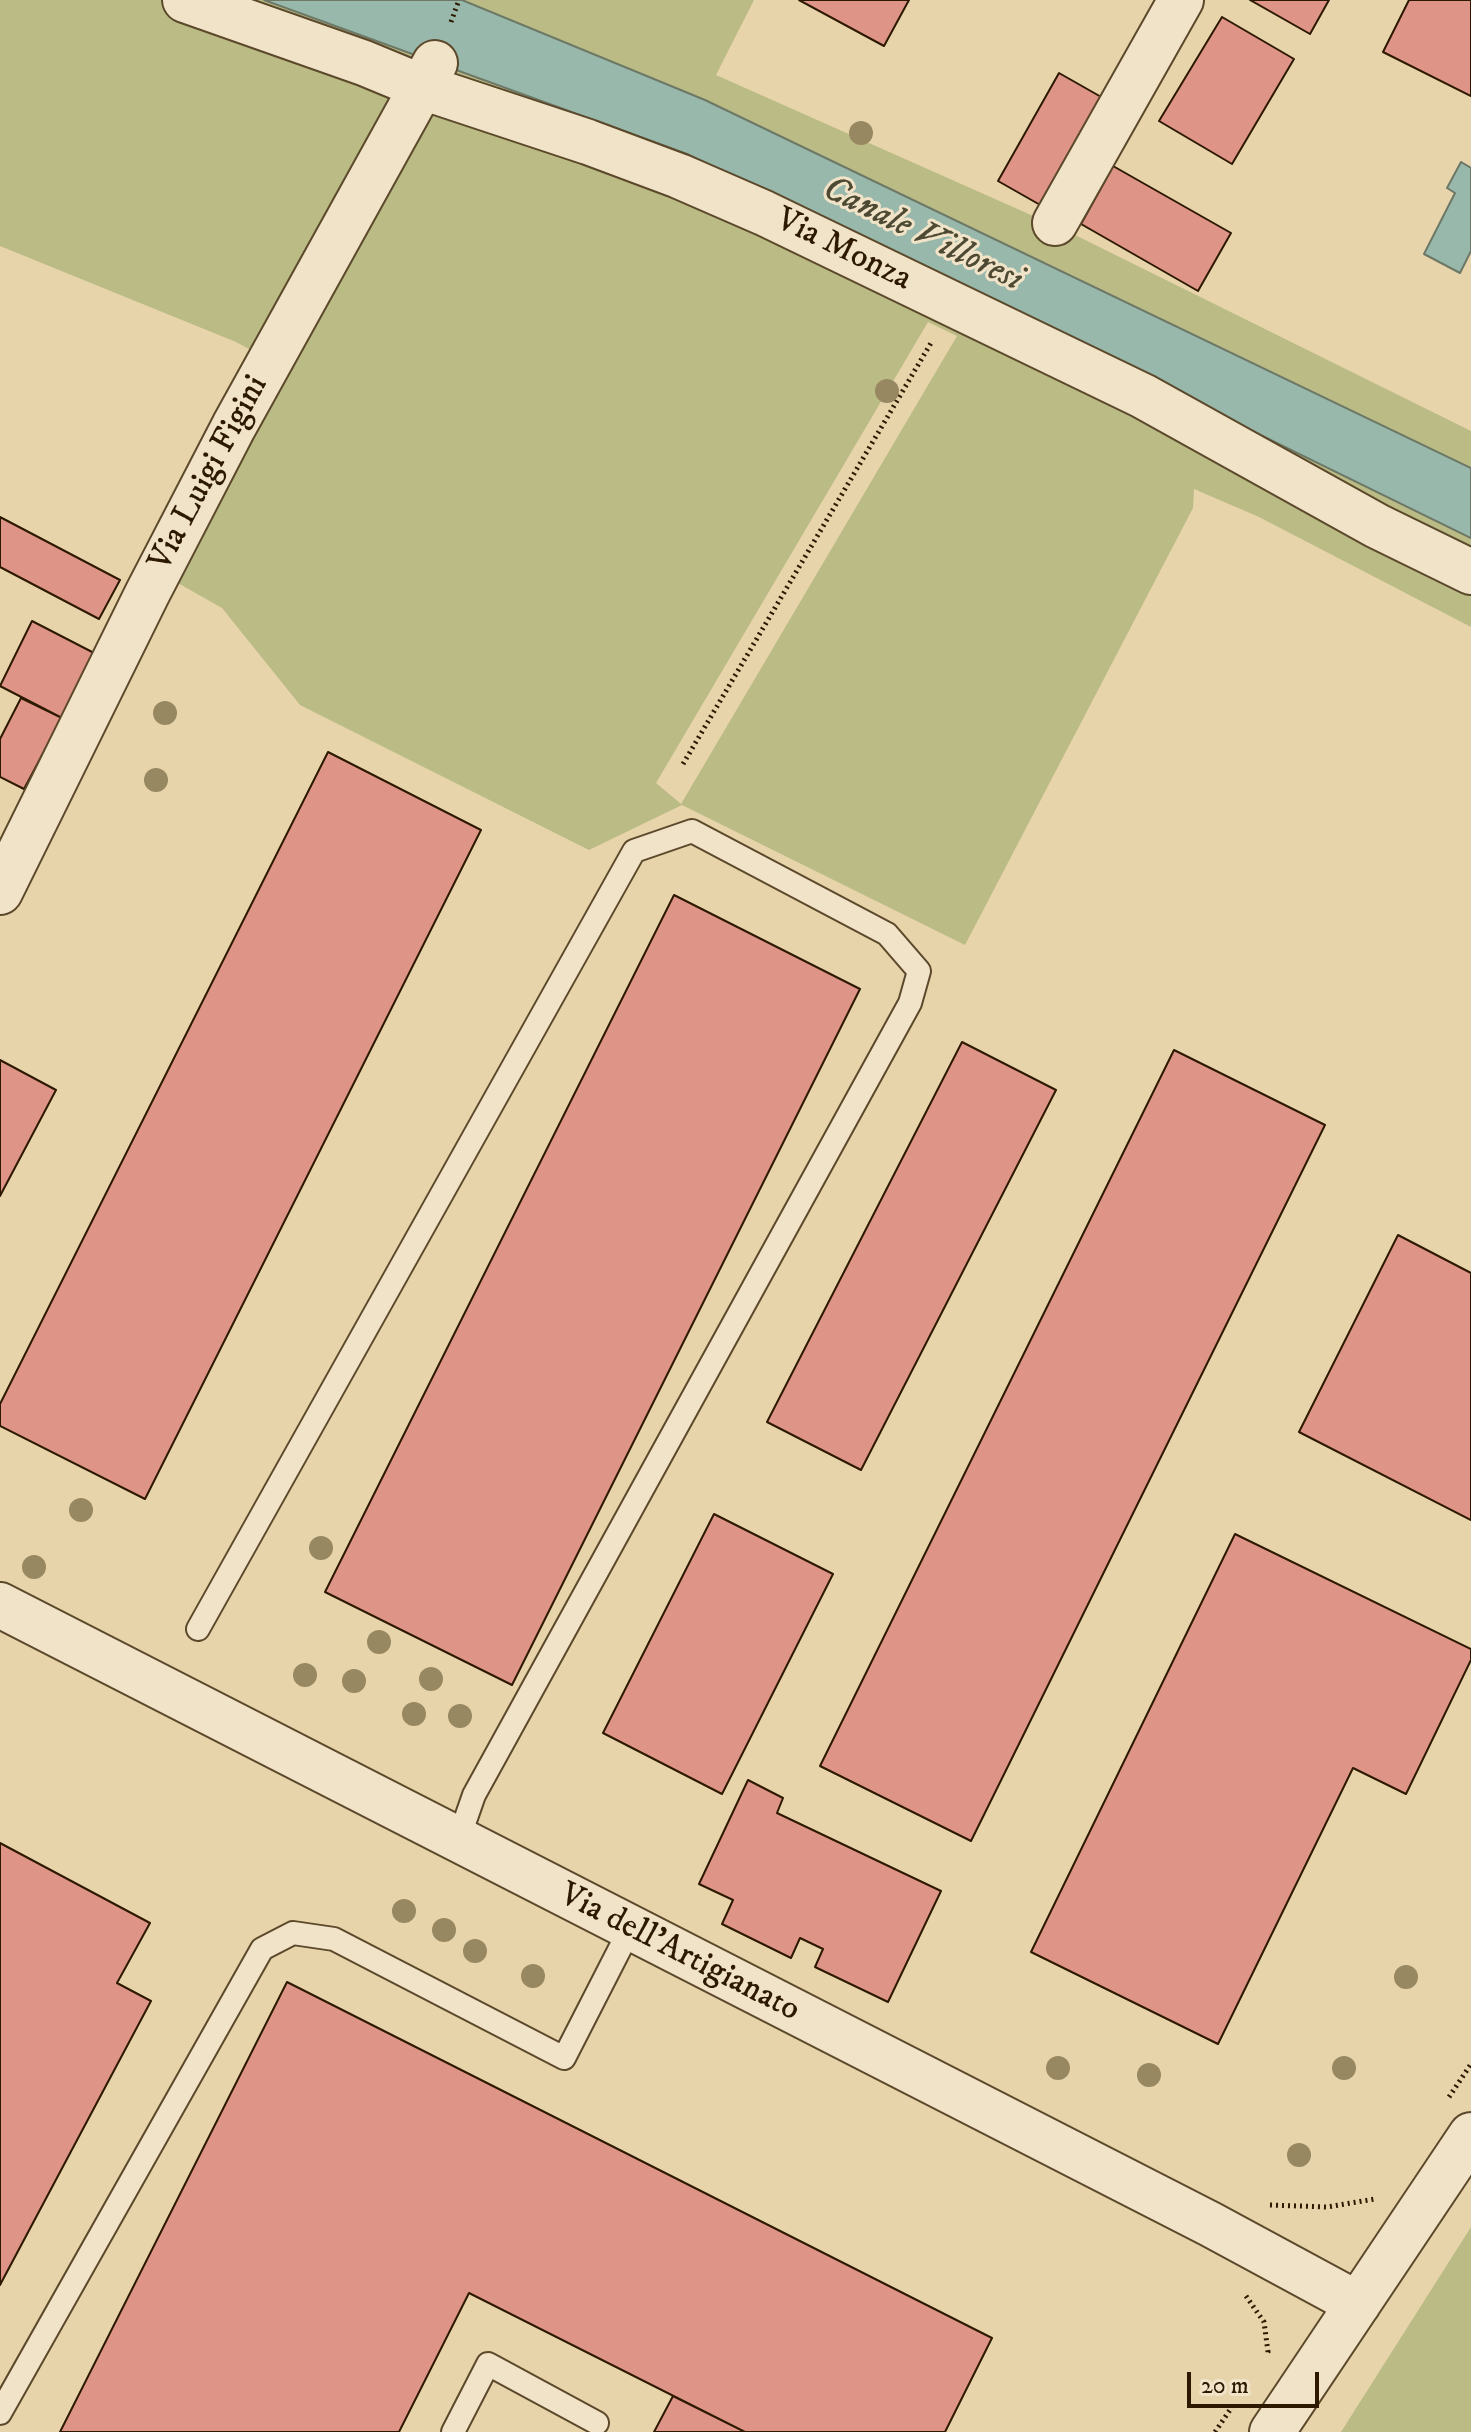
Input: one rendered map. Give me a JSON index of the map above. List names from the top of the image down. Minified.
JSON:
{"streets":{"street":["Via Monza","Via Luigi Figini","Via dell'Artigianato"]},"crossings":[["Via Monza","Via Luigi Figini"]],"water":["Canale Villoresi"],"scale_bar":"20 m"}
